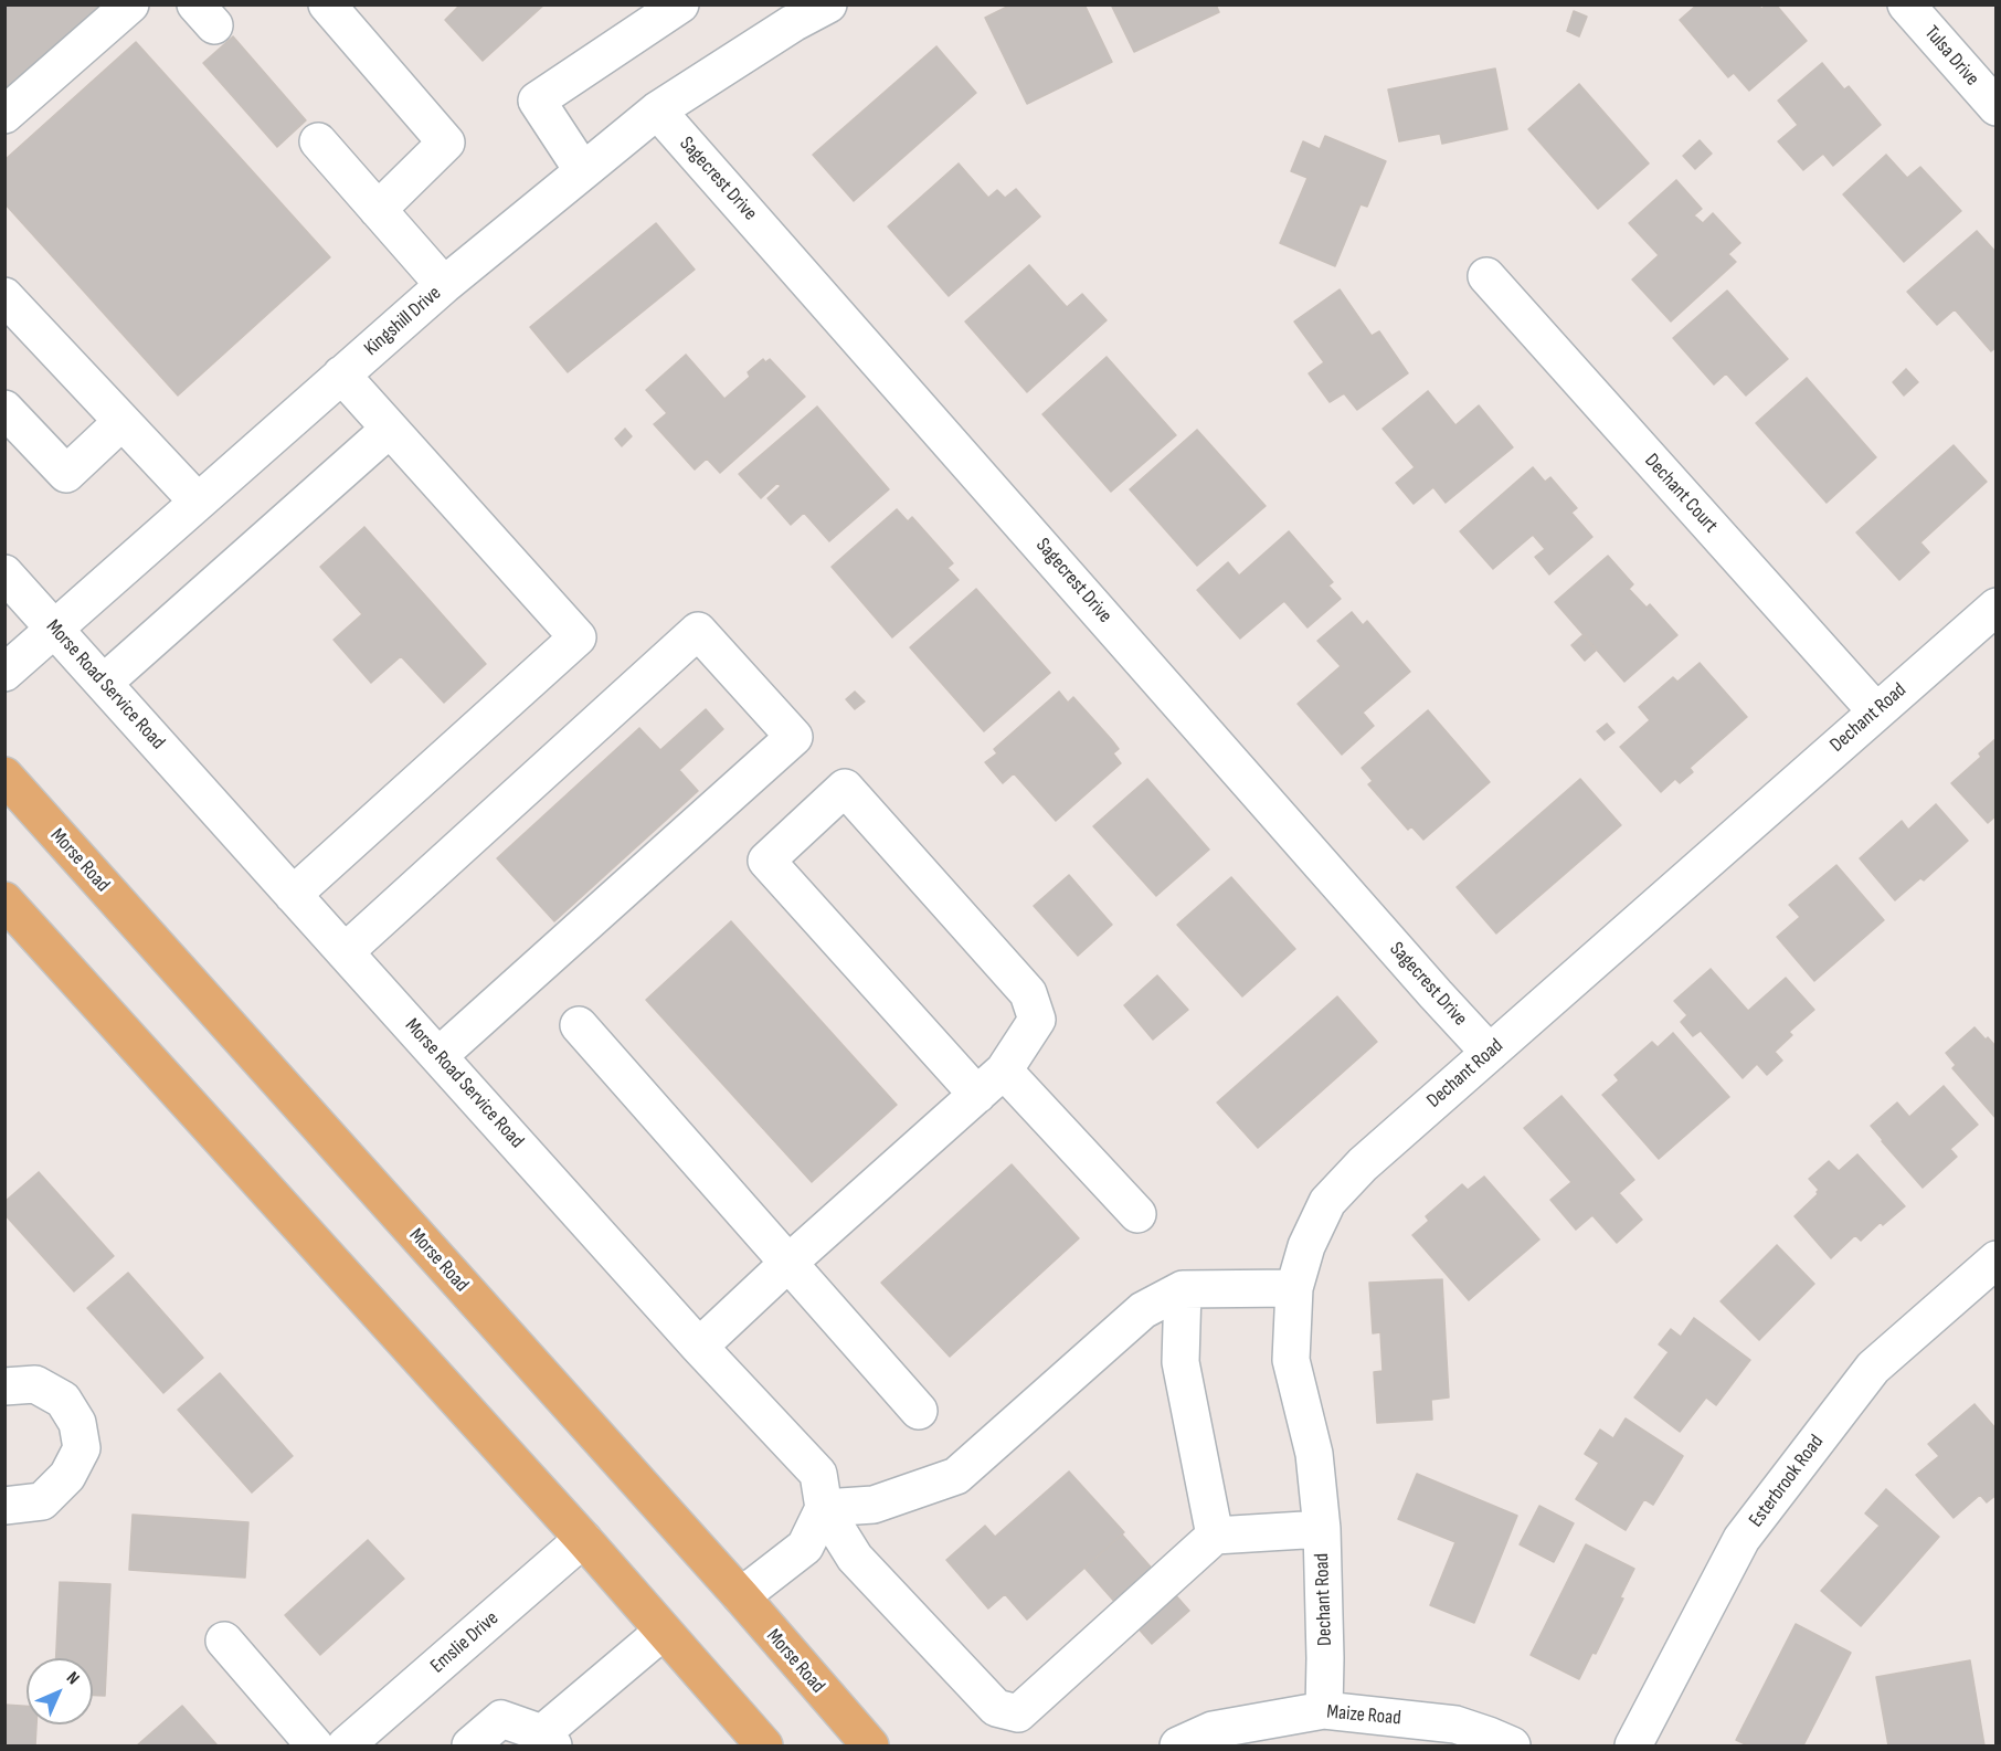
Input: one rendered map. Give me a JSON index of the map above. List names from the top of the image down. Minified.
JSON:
{"streets":{"main road":["Morse Road"],"street":["Tulsa Drive","Sagecrest Drive","Kingshill Drive","Dechant Court","Morse Road Service Road","Dechant Road","Esterbrook Road","Emslie Drive","Maize Road"]},"crossings":[["Sagecrest Drive","Kingshill Drive"],["Sagecrest Drive","Dechant Road"],["Kingshill Drive","Morse Road Service Road"],["Dechant Court","Dechant Road"],["Dechant Road","Maize Road"]],"north":"top right"}
